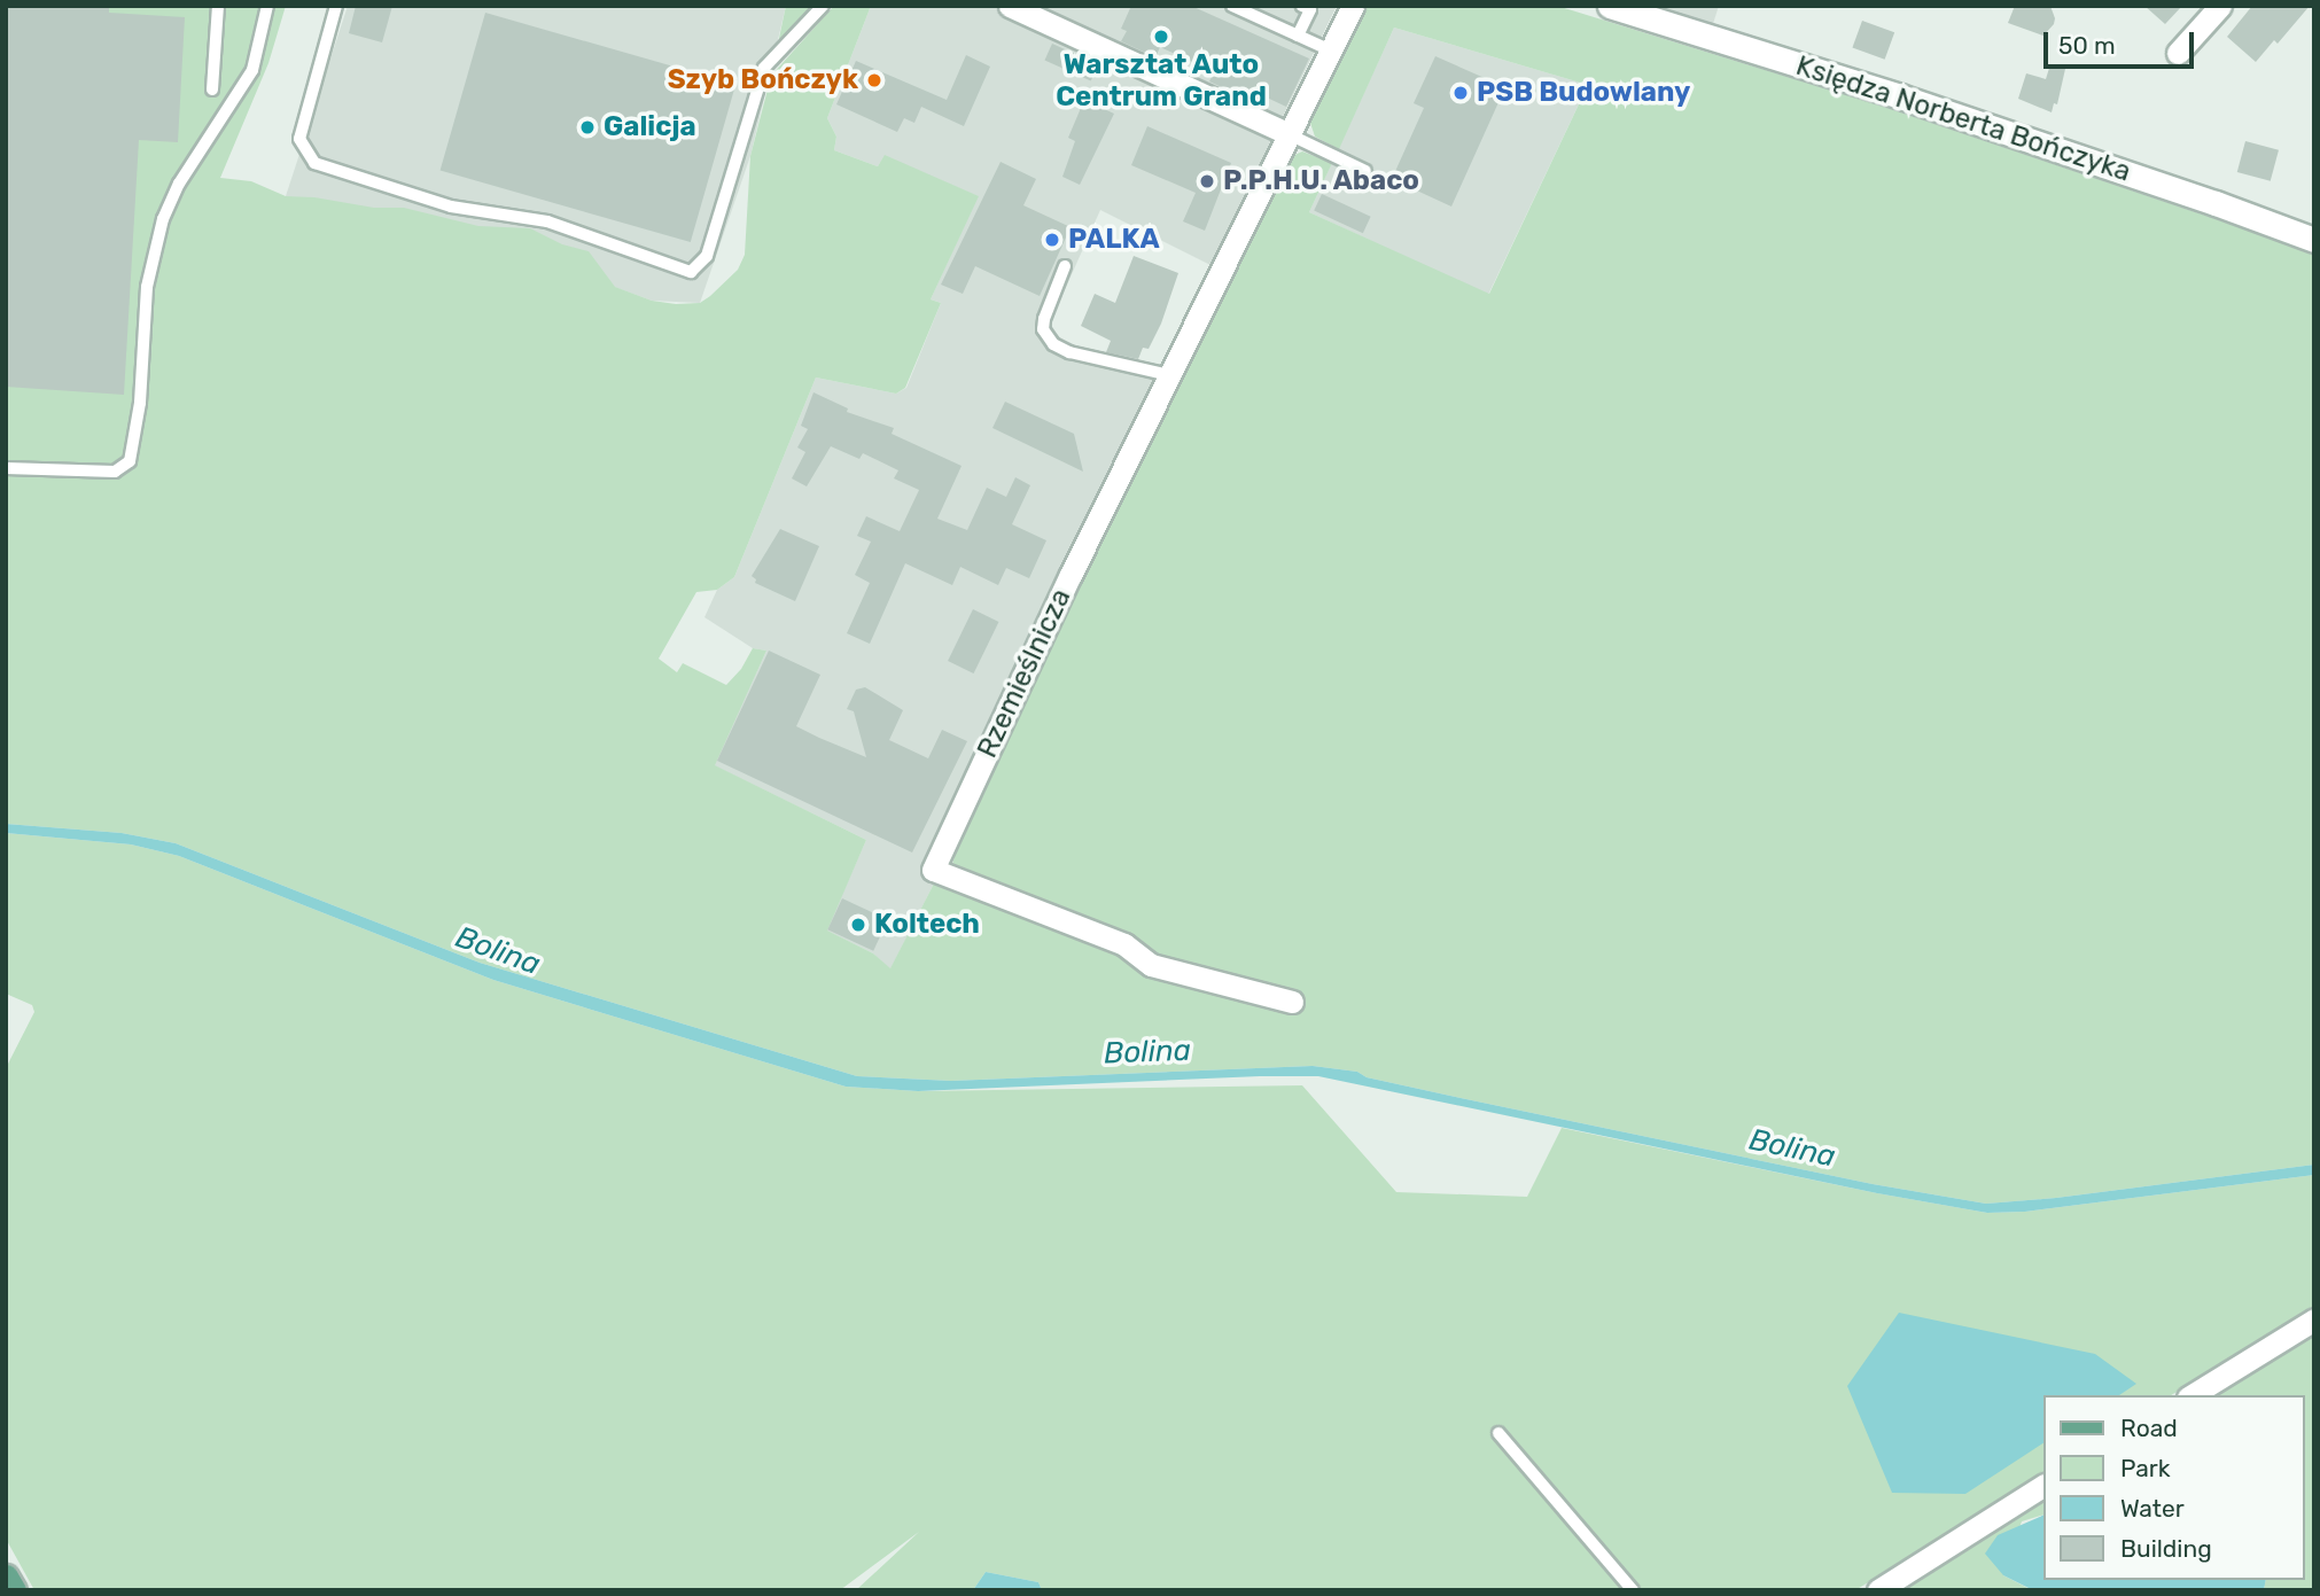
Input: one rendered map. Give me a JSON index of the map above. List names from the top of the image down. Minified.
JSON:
{"streets":{"street":["Księdza Norberta Bończyka","Rzemieślnicza"]},"water":["Bolina"],"places":["Warsztat Auto Centrum Grand","Szyb Bończyk","PSB Budowlany","Galicja","P.P.H.U. Abaco","PALKA","Koltech"],"legend":["Road","Park","Water","Building"],"scale_bar":"50 m"}
